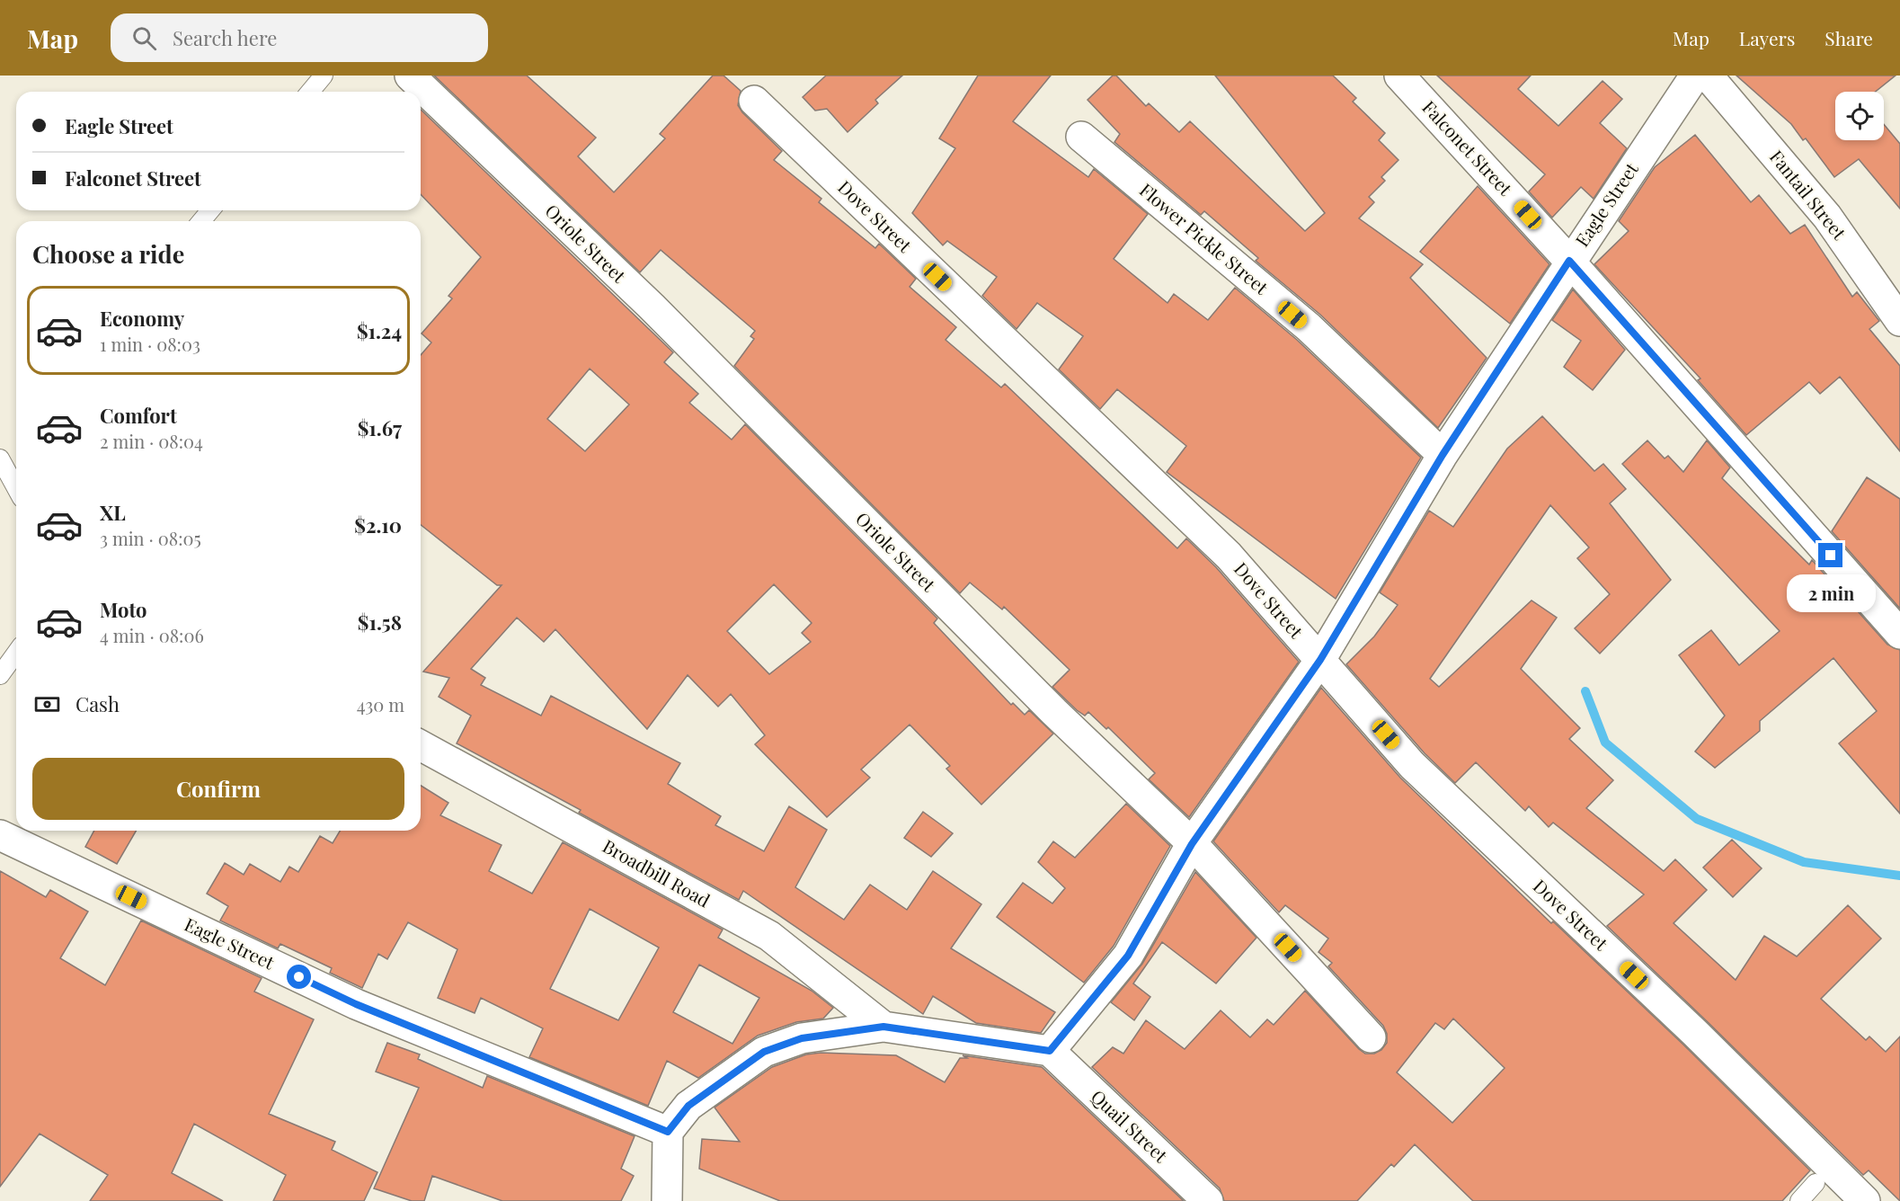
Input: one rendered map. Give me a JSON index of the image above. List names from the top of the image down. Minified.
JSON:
{"streets":{"street":["Falconet Street","Fantail Street","Eagle Street","Dove Street","Flower Pickle Street","Oriole Street","Broadbill Road","Quail Street"]},"crossings":[["Falconet Street","Eagle Street"],["Eagle Street","Dove Street"],["Eagle Street","Flower Pickle Street"],["Eagle Street","Oriole Street"],["Eagle Street","Quail Street"]],"page":{"header":"Map","search":"Search here","nav":["Map","Layers","Share"],"banner":["Eagle Street","Falconet Street"],"heading":"Choose a ride","list":[{"name":"Economy","note":"1 min · 08:03","value":"$1.24"},{"name":"Comfort","note":"2 min · 08:04","value":"$1.67"},{"name":"XL","note":"3 min · 08:05","value":"$2.10"},{"name":"Moto","note":"4 min · 08:06","value":"$1.58"}],"bubble":"2 min","pay":["Cash","430 m"],"buttons":"Confirm"}}
